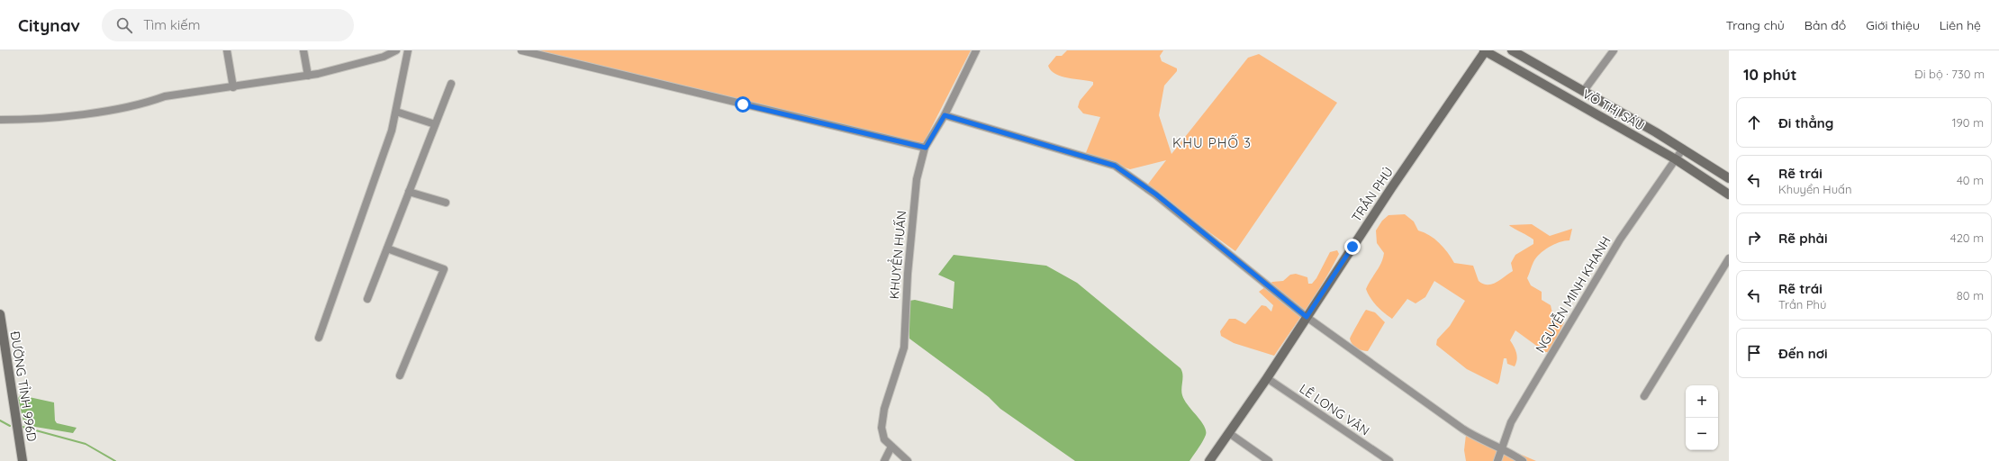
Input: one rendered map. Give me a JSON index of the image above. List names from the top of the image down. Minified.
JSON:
{"streets":{"main road":["VÕ THỊ SÁU","TRẦN PHÚ","ĐƯỜNG TỈNH 996D"],"street":["KHUYỂN HUẤN","NGUYỄN MINH KHANH","LÊ LONG VÂN"]},"crossings":[["VÕ THỊ SÁU","TRẦN PHÚ"],["VÕ THỊ SÁU","NGUYỄN MINH KHANH"],["TRẦN PHÚ","LÊ LONG VÂN"]],"districts":["KHU PHỐ 3"],"page":{"header":"Citynav","search":"Tìm kiếm","nav":["Trang chủ","Bản đồ","Giới thiệu","Liên hệ"],"heading":["10 phút","Đi bộ · 730 m"],"list":[["Đi thẳng","190 m"],["Rẽ trái","Khuyển Huấn","40 m"],["Rẽ phải","420 m"],["Rẽ trái","Trần Phú","80 m"],"Đến nơi"],"map_buttons":["+","−"]}}
